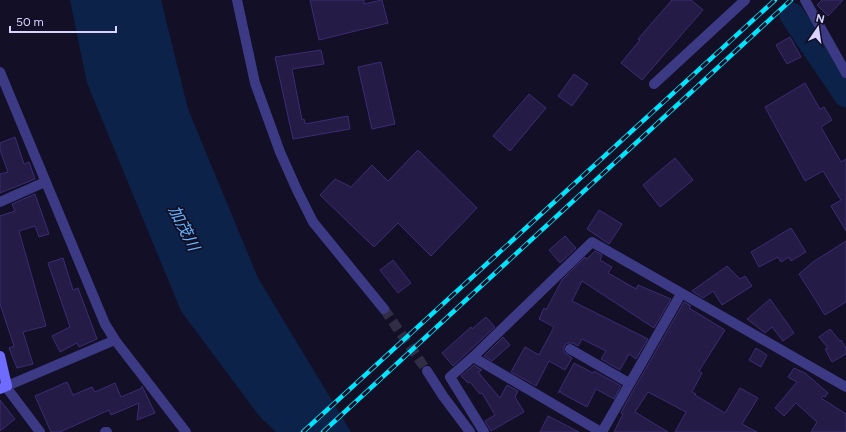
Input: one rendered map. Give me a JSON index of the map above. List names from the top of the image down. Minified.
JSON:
{"water":["加茂川"],"scale_bar":"50 m","north":"top"}
